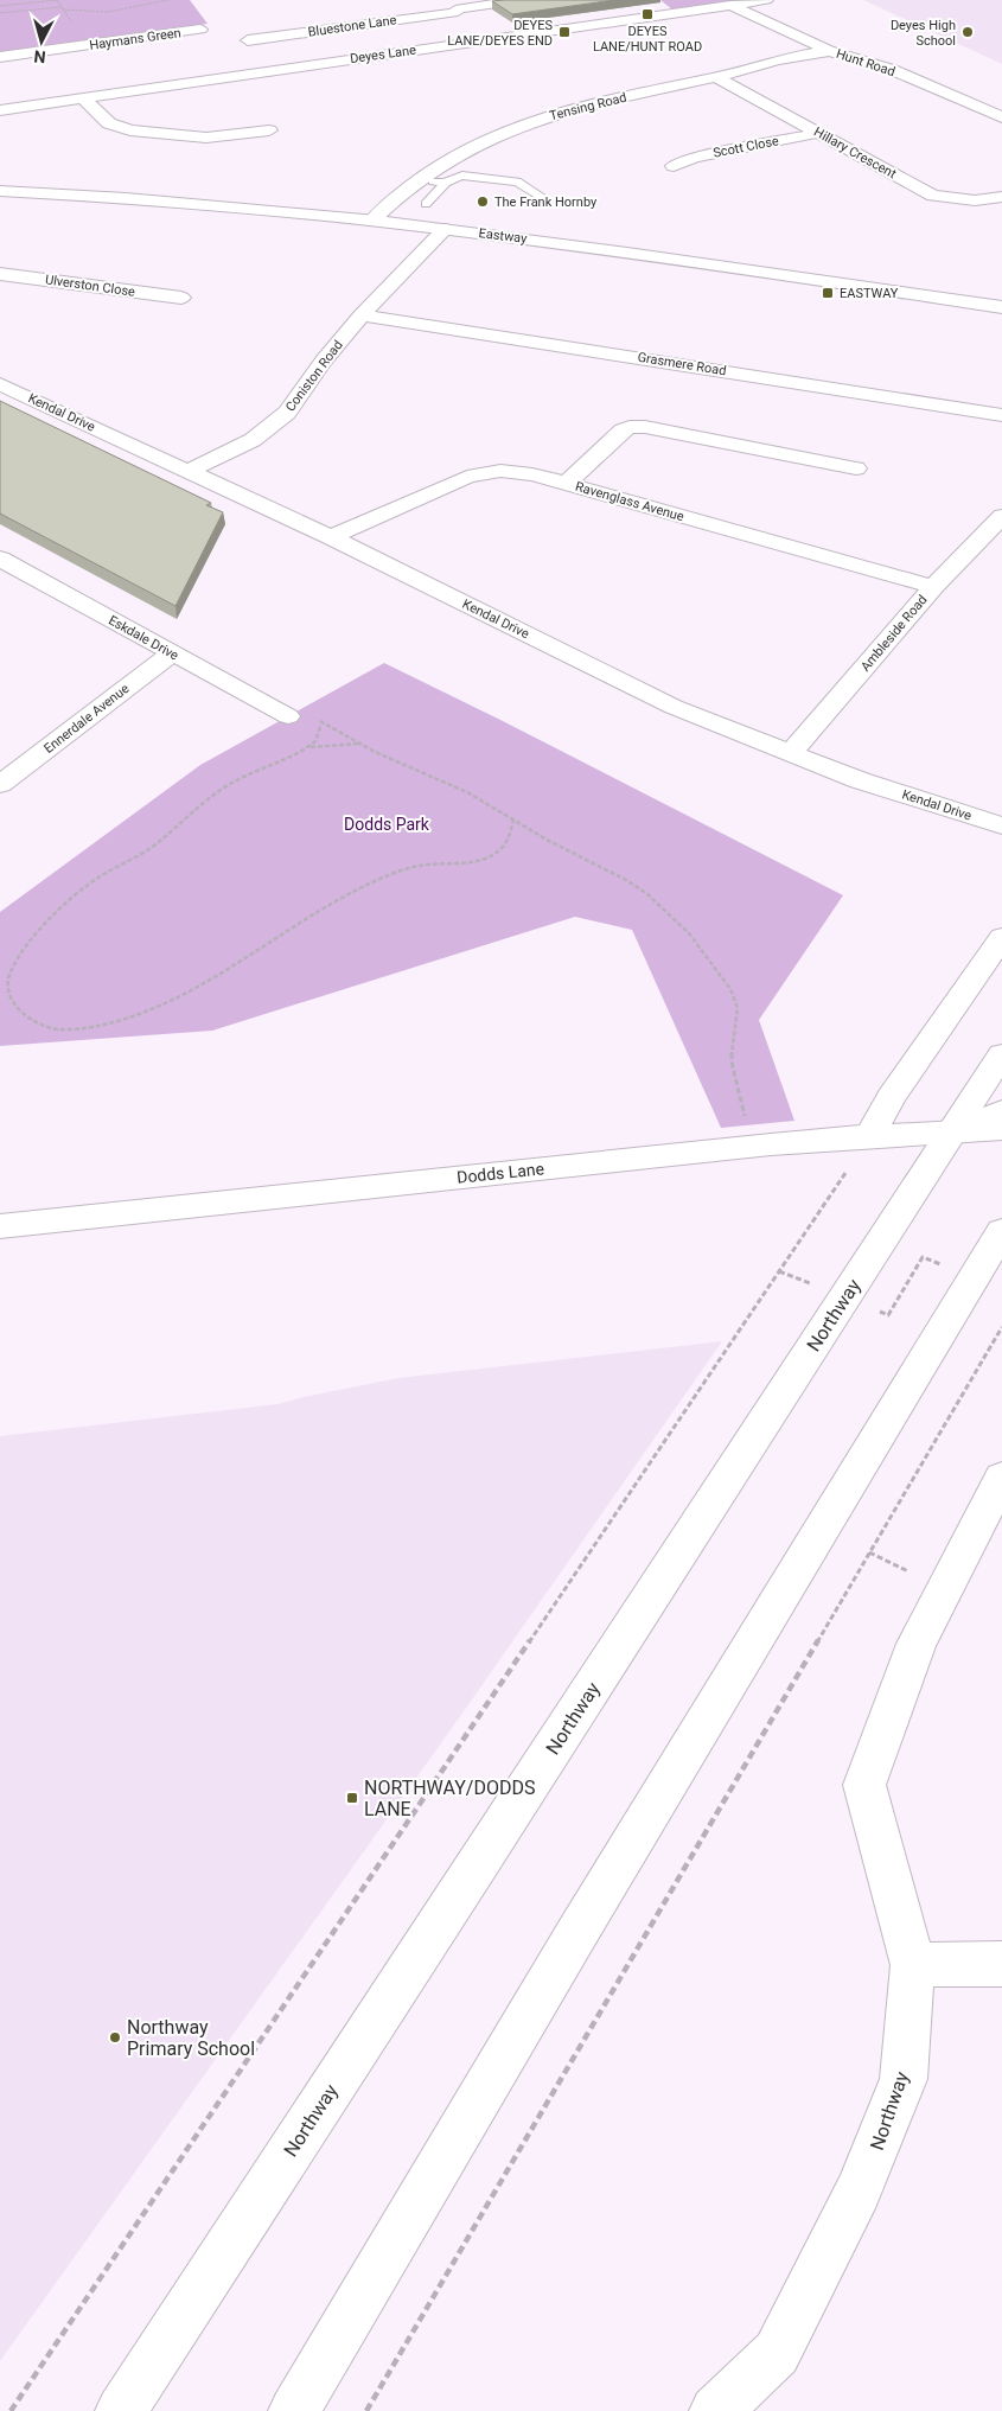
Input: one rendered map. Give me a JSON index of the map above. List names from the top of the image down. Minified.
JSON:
{"streets":{"main road":["Bluestone Lane","Haymans Green","Deyes Lane","Hunt Road","Tensing Road","Scott Close","Hillary Crescent","Eastway","Ulverston Close","Grasmere Road","Coniston Road","Kendal Drive","Ravenglass Avenue","Ambleside Road","Eskdale Drive","Ennerdale Avenue","Dodds Lane","Northway"]},"crossings":[["Deyes Lane","Hunt Road"],["Hunt Road","Tensing Road"],["Tensing Road","Hillary Crescent"],["Tensing Road","Eastway"],["Scott Close","Hillary Crescent"],["Eastway","Coniston Road"],["Grasmere Road","Coniston Road"],["Coniston Road","Kendal Drive"],["Kendal Drive","Ravenglass Avenue"],["Kendal Drive","Ambleside Road"],["Ravenglass Avenue","Ambleside Road"],["Eskdale Drive","Ennerdale Avenue"],["Dodds Lane","Northway"]],"parks":["Dodds Park"],"places":{"transit":["DEYES LANE/HUNT ROAD","DEYES LANE/DEYES END","EASTWAY","NORTHWAY/DODDS LANE"],"other":["Deyes High School","The Frank Hornby","Northway Primary School"]},"north":"bottom"}
